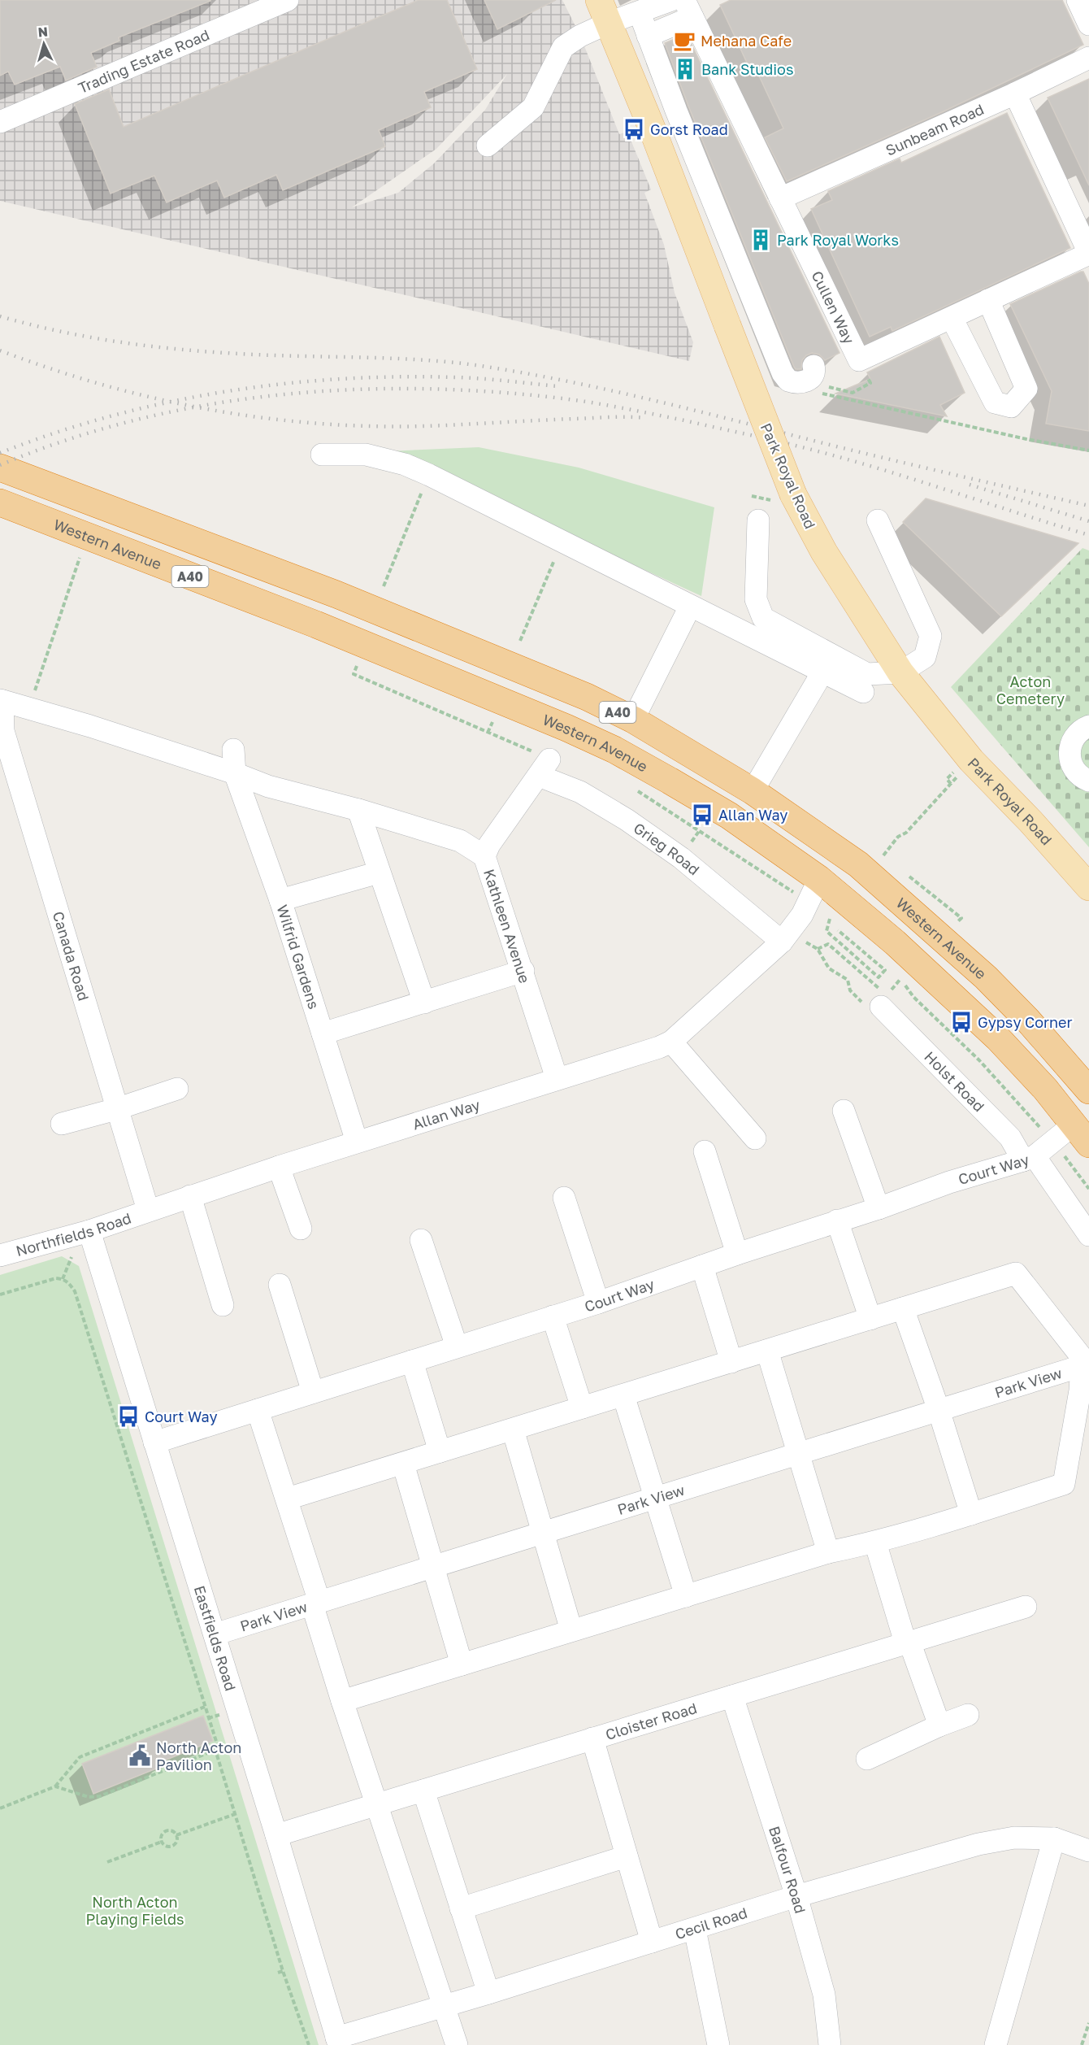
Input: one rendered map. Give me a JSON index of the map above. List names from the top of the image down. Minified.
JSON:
{"streets":{"highway":["Western Avenue","A40"],"main road":["Park Royal Road"],"street":["Trading Estate Road","Sunbeam Road","Cullen Way","Grieg Road","Kathleen Avenue","Canada Road","Wilfrid Gardens","Holst Road","Allan Way","Court Way","Northfields Road","Park View","Eastfields Road","Cloister Road","Balfour Road","Cecil Road"]},"crossings":[["Sunbeam Road","Cullen Way"],["Western Avenue","Grieg Road"],["Western Avenue","Allan Way"],["Western Avenue","Court Way"],["Grieg Road","Kathleen Avenue"],["Grieg Road","Allan Way"],["Kathleen Avenue","Allan Way"],["Canada Road","Allan Way"],["Canada Road","Northfields Road"],["Wilfrid Gardens","Allan Way"],["Holst Road","Court Way"],["Allan Way","Northfields Road"],["Court Way","Eastfields Road"],["Northfields Road","Eastfields Road"],["Park View","Eastfields Road"],["Eastfields Road","Cloister Road"],["Eastfields Road","Cecil Road"],["Cloister Road","Balfour Road"],["Balfour Road","Cecil Road"]],"parks":["Acton Cemetery","North Acton Playing Fields"],"places":{"cafe":["Mehana Cafe"],"building":["Bank Studios","Park Royal Works"],"bus stop":["Gorst Road","Allan Way","Gypsy Corner","Court Way"],"public building":["North Acton Pavilion"]},"north":"top"}
